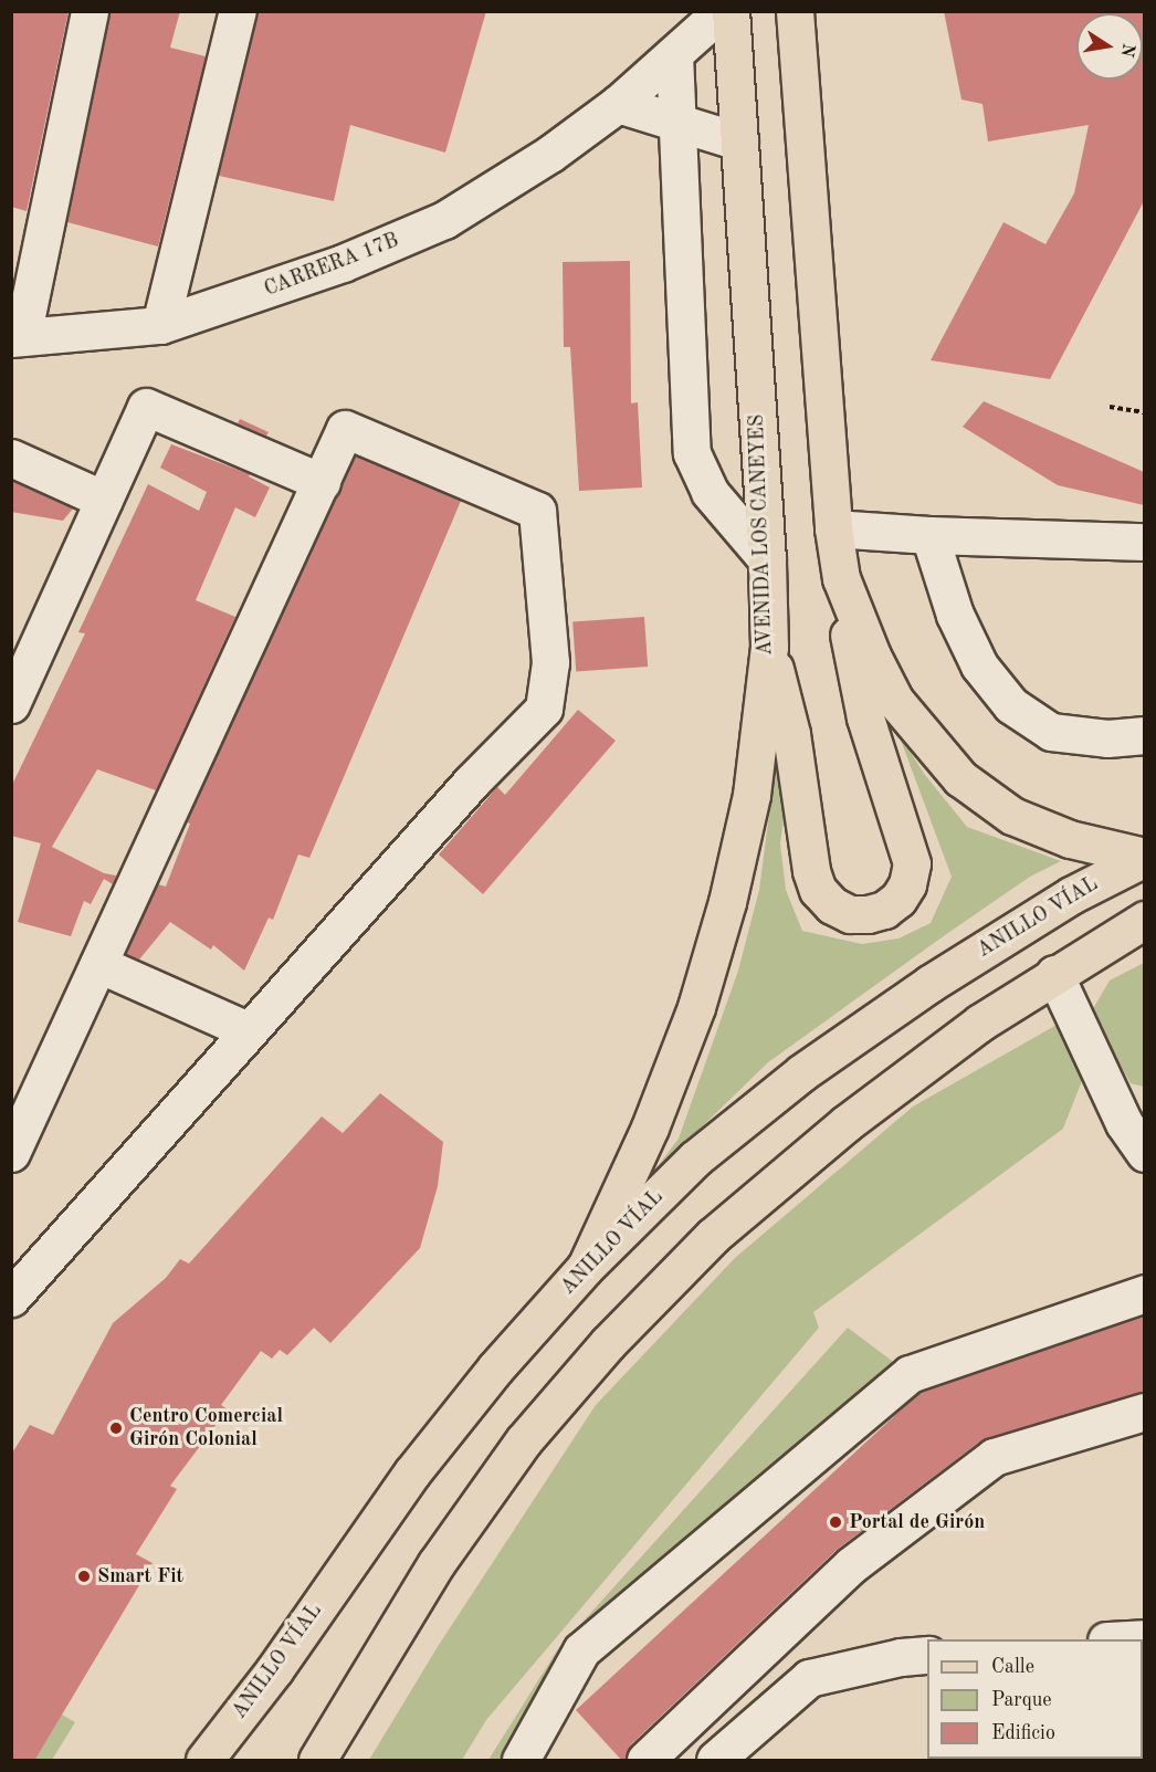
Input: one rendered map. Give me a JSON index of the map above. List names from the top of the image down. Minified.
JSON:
{"streets":{"main road":["AVENIDA LOS CANEYES","ANILLO VÍAL"],"street":["CARRERA 17B"]},"crossings":[["AVENIDA LOS CANEYES","ANILLO VÍAL"]],"places":["Centro Comercial Girón Colonial","Portal de Girón","Smart Fit"],"legend":["Calle","Parque","Edificio"],"north":"right"}
